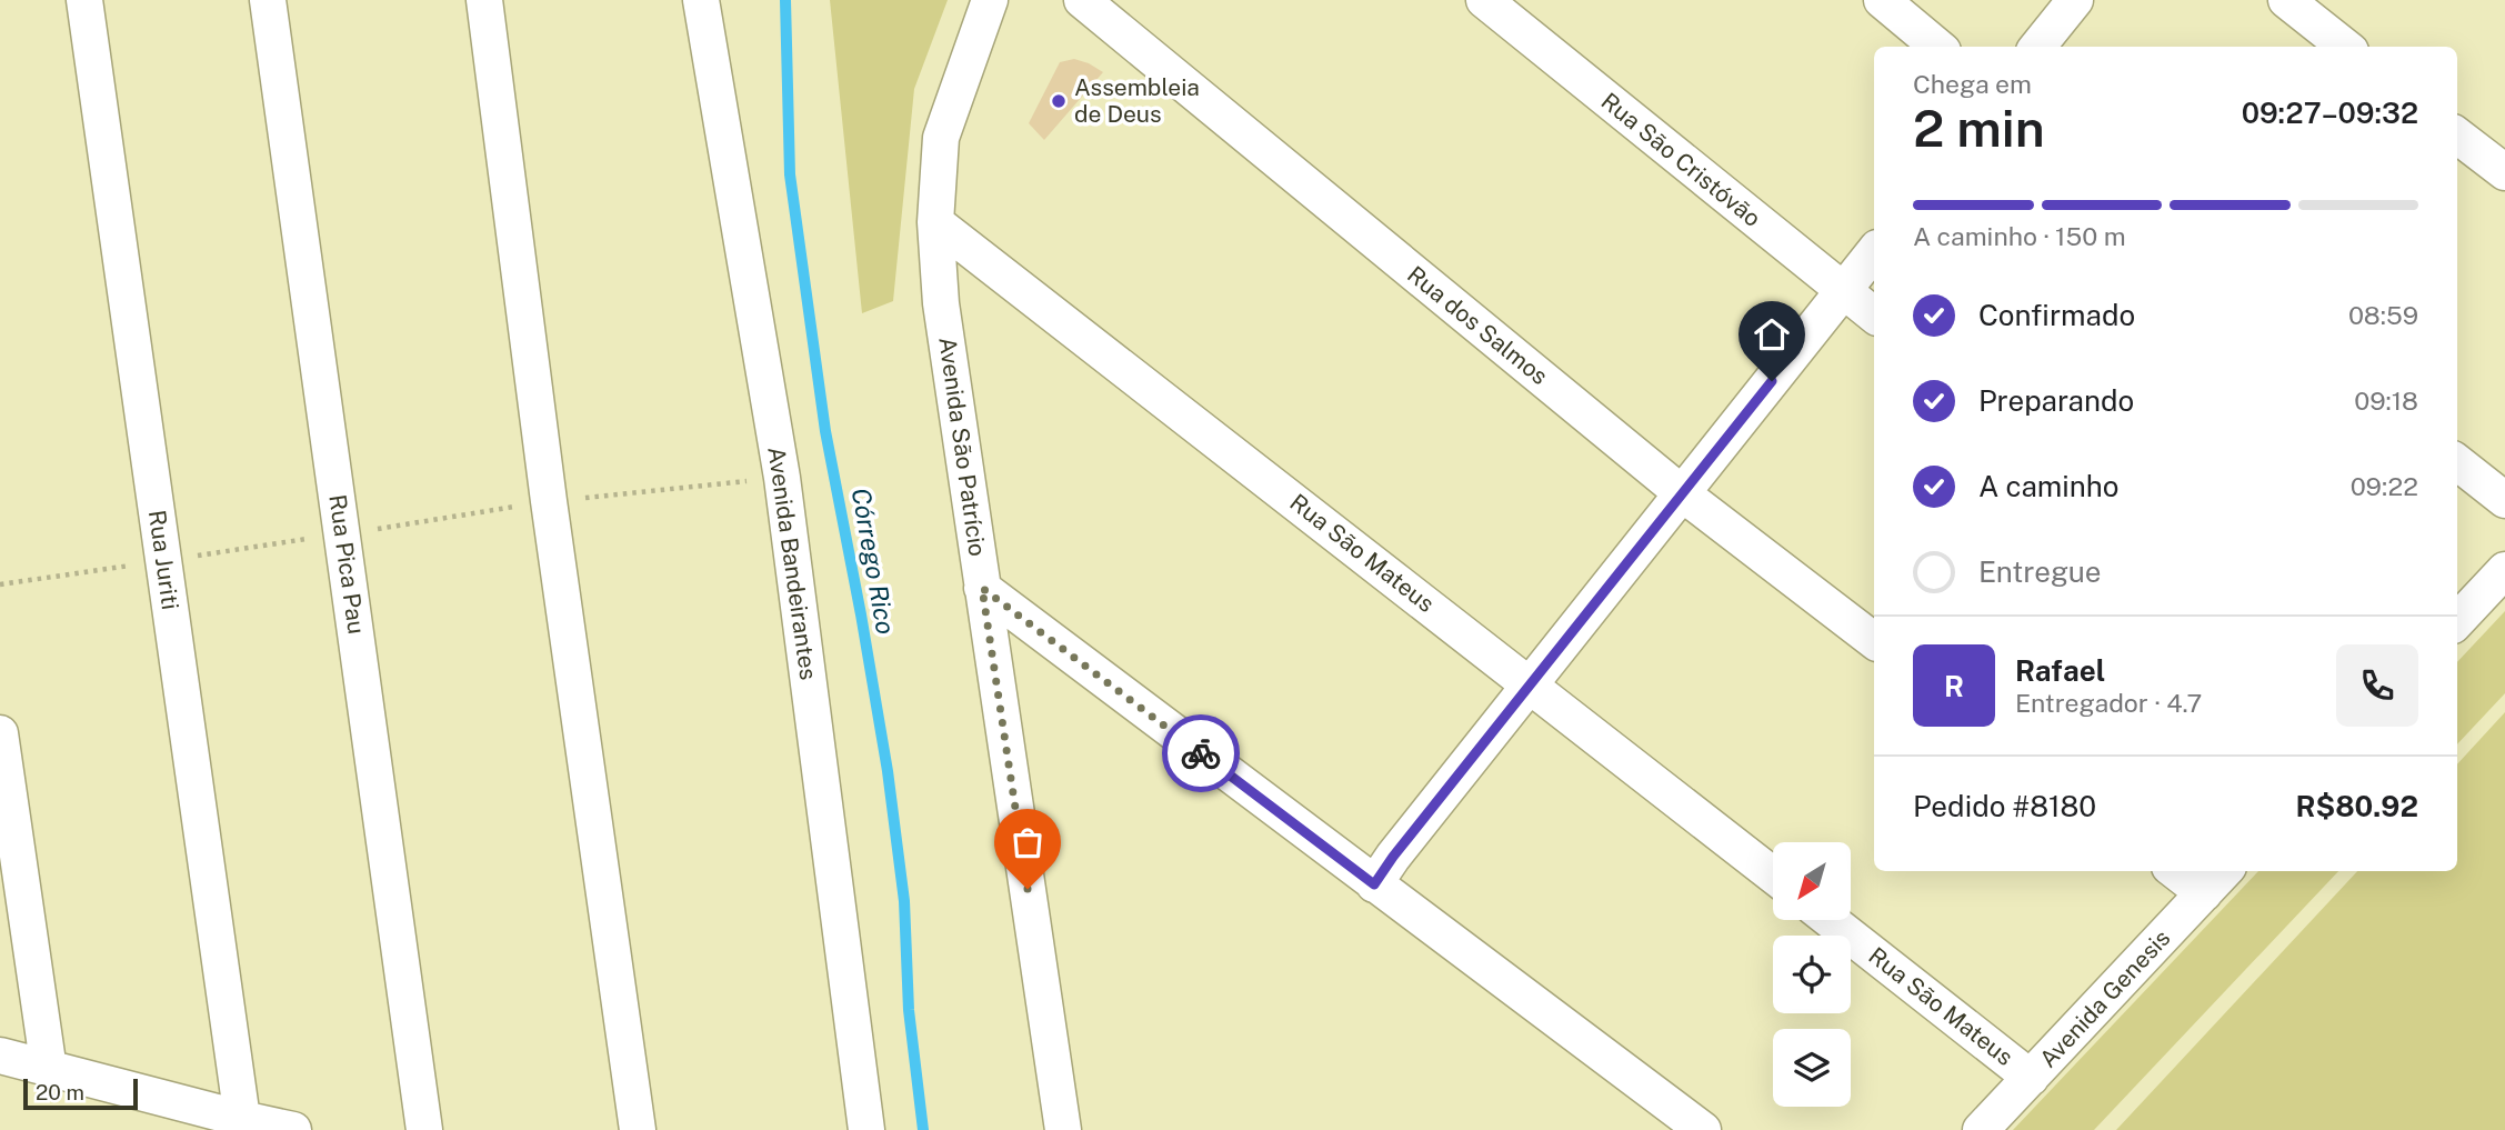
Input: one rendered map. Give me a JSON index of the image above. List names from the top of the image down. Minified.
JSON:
{"streets":{"street":["Rua São Cristóvão","Rua dos Salmos","Avenida São Patrício","Rua São Mateus","Rua Juriti","Avenida Bandeirantes","Rua Pica Pau","Avenida Genesis"]},"crossings":[["Avenida São Patrício","Rua São Mateus"],["Rua São Mateus","Avenida Genesis"]],"water":["Córrego Rico"],"places":["Assembleia de Deus"],"scale_bar":"20 m","north":"bottom left","page":{"heading":["2 min","Chega em","09:27–09:32"],"panel":["Rafael","Entregador · 4.7","Pedido #8180","R$80.92"],"bar":"A caminho · 150 m","list":[["Confirmado","08:59"],["Preparando","09:18"],["A caminho","09:22"],"Entregue"],"round":"R","scale":"20 m"}}
